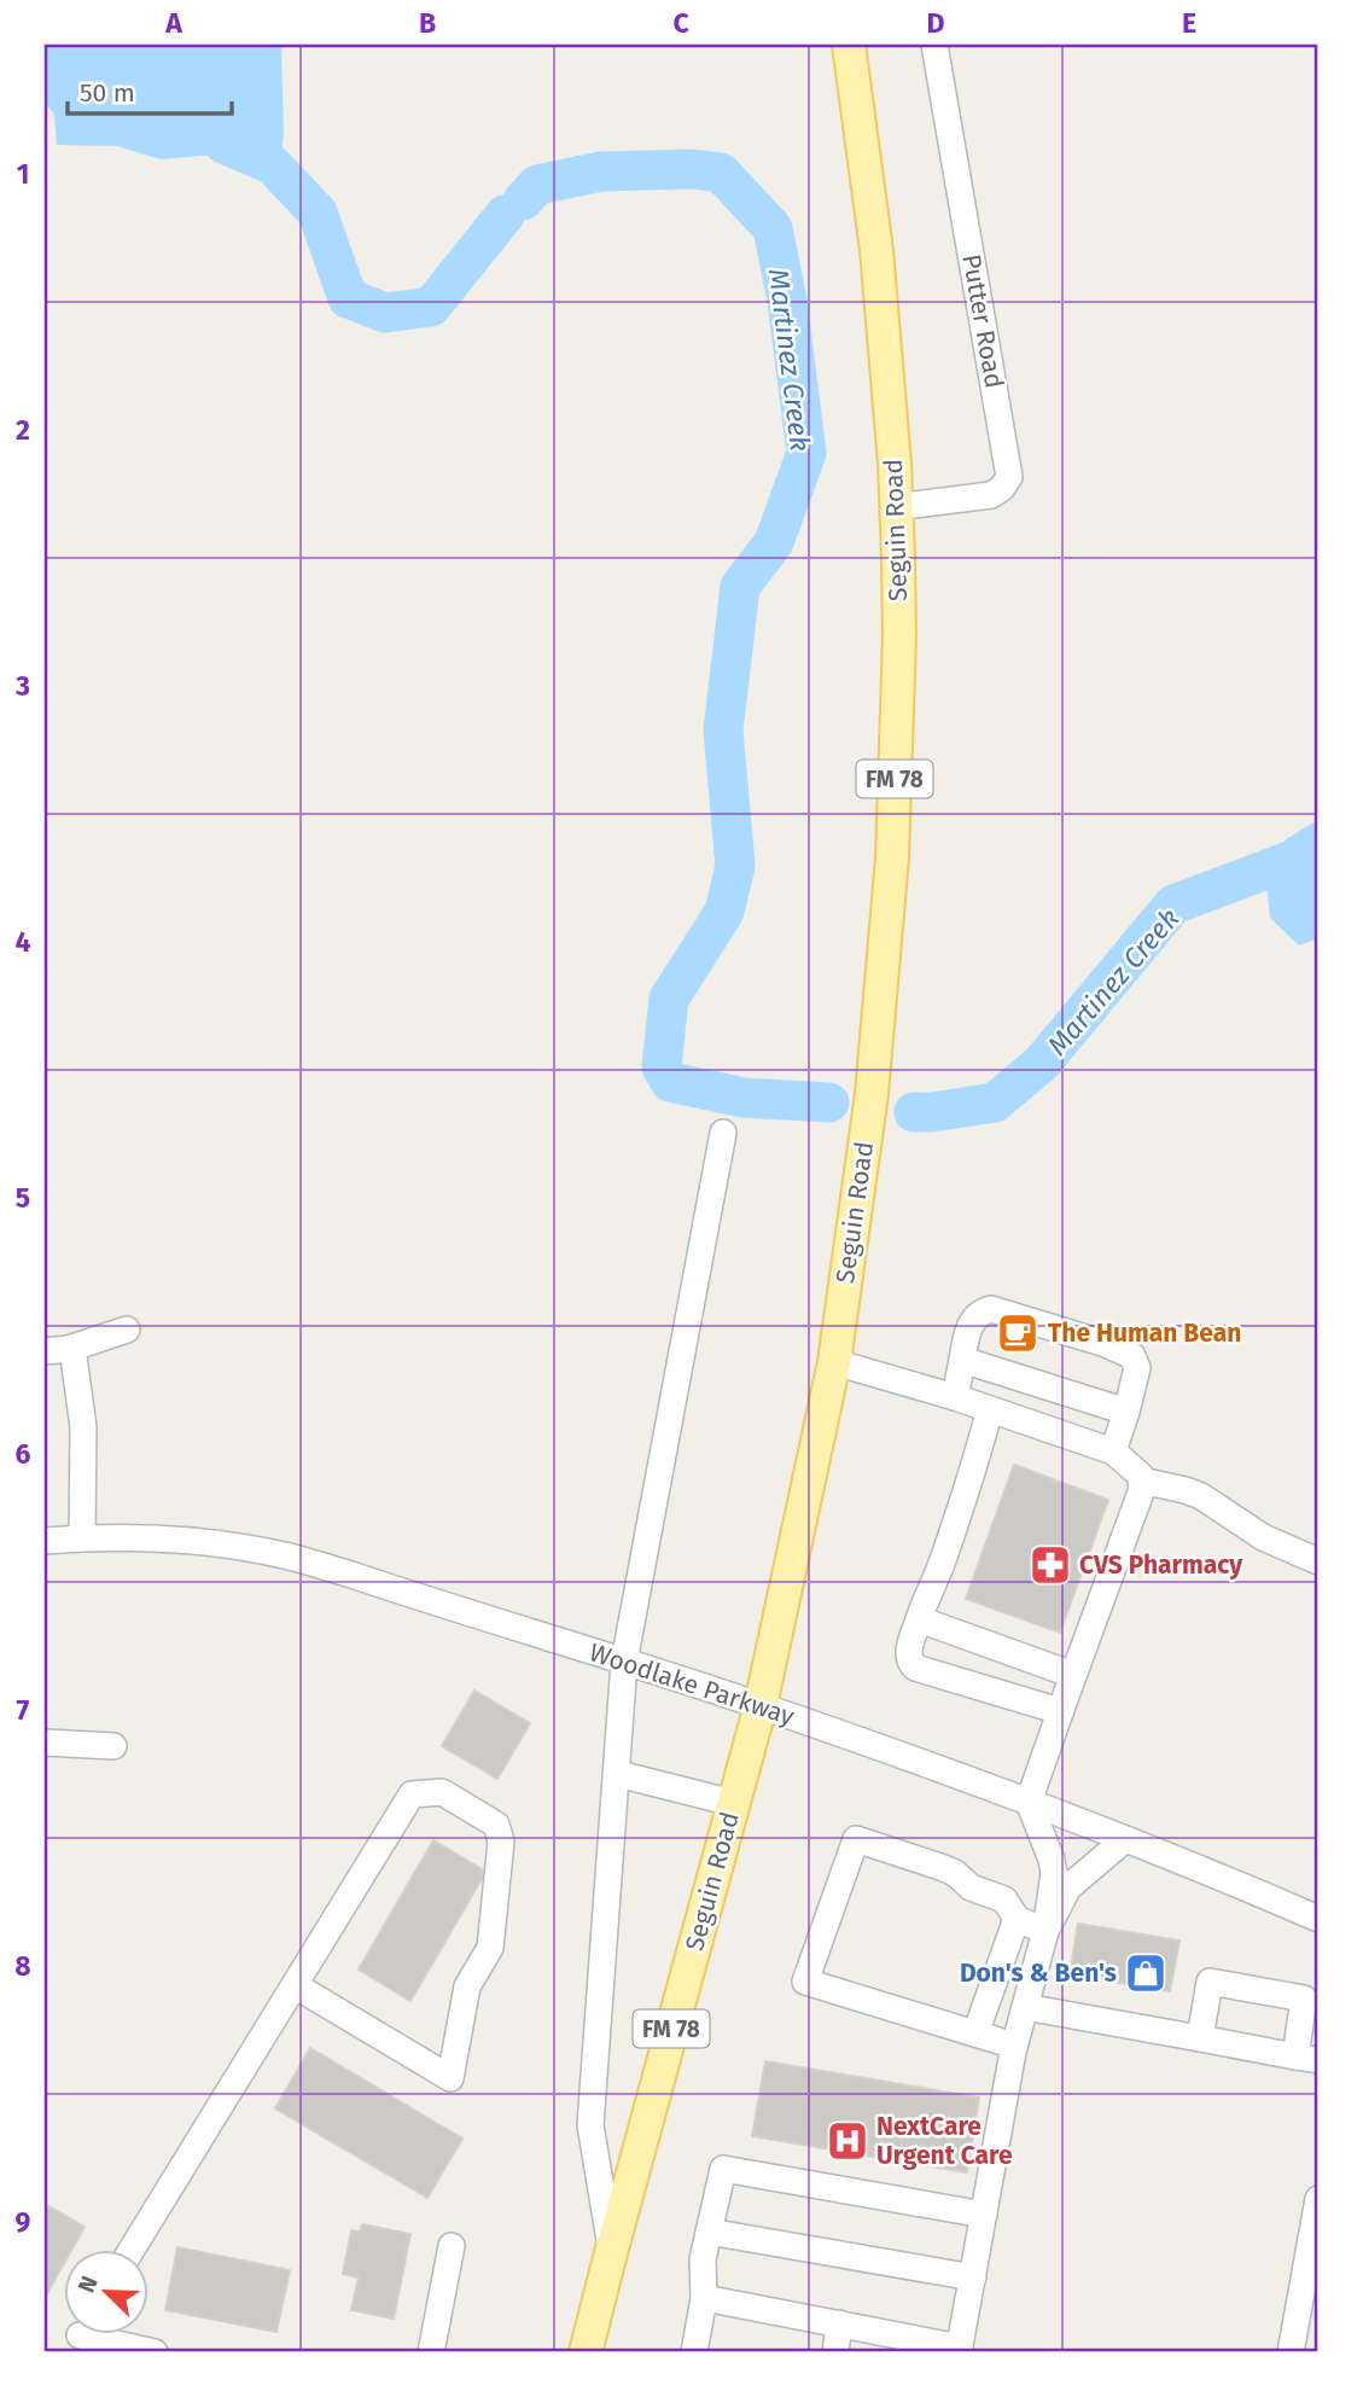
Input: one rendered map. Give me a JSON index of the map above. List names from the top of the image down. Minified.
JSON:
{"streets":{"main road":["Seguin Road","FM 78"],"street":["Putter Road","Woodlake Parkway"]},"crossings":[["Putter Road","Seguin Road"],["Seguin Road","Woodlake Parkway"]],"water":["Martinez Creek"],"places":{"cafe":["The Human Bean"],"pharmacy":["CVS Pharmacy"],"shop":["Don's & Ben's"],"hospital":["NextCare Urgent Care"]},"scale_bar":"50 m","north":"top left","grid":{"columns":["A","B","C","D","E"],"rows":["1","2","3","4","5","6","7","8","9"]}}
